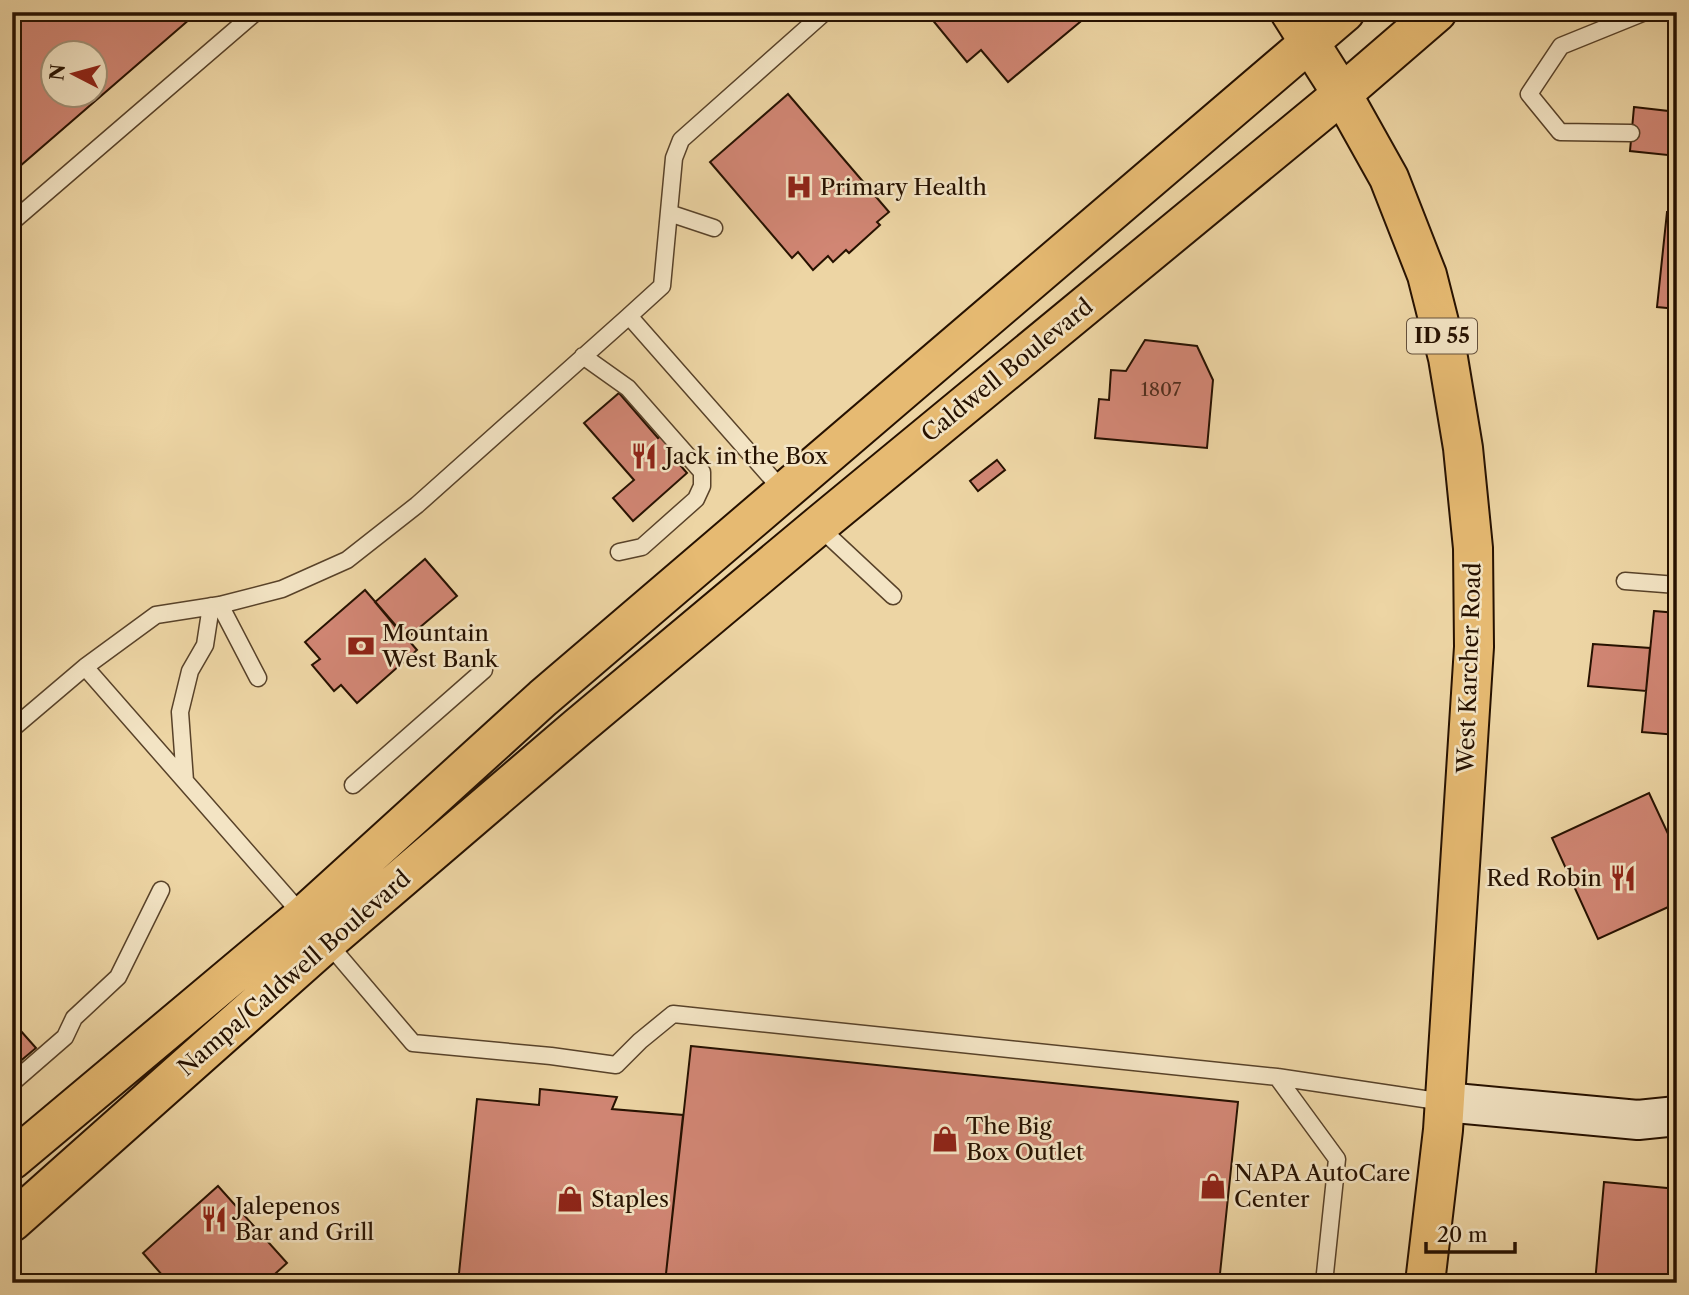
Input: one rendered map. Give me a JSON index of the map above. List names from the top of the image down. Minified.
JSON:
{"streets":{"main road":["ID 55","Caldwell Boulevard","West Karcher Road","Nampa/Caldwell Boulevard"]},"crossings":[["Caldwell Boulevard","West Karcher Road"],["Caldwell Boulevard","Nampa/Caldwell Boulevard"]],"places":{"hospital":["Primary Health"],"restaurant":["Jack in the Box","Red Robin","Jalepenos Bar and Grill"],"bank":["Mountain West Bank"],"shop":["The Big Box Outlet","NAPA AutoCare Center","Staples"]},"house_numbers":["1807"],"scale_bar":"20 m","north":"left"}
